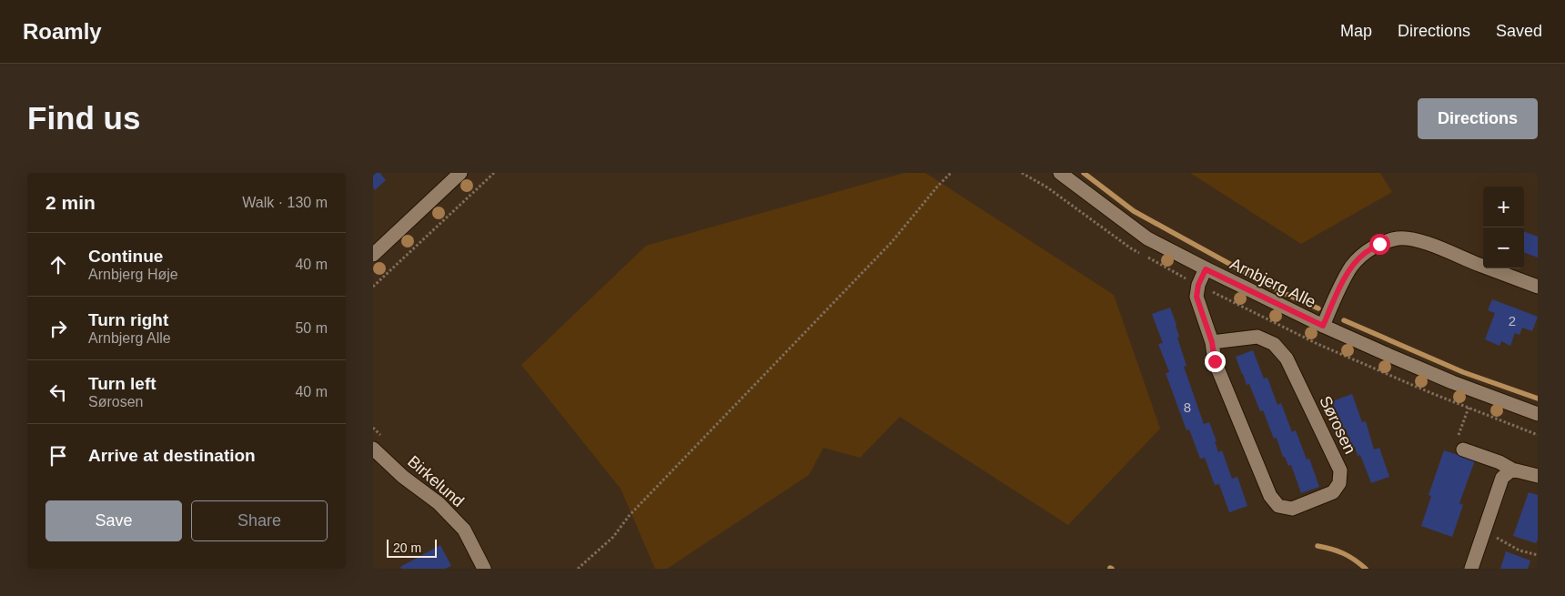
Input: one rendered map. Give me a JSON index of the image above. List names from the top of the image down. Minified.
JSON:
{"streets":{"street":["Arnbjerg Alle","Sørosen","Birkelund"]},"crossings":[["Arnbjerg Alle","Sørosen"]],"house_numbers":["2","8"],"scale_bar":"20 m","page":{"header":"Roamly","nav":["Map","Directions","Saved"],"buttons":["Directions",["Save","Share"]],"title":"Find us","heading":["2 min","Walk · 130 m"],"map_buttons":["+","−"],"list":[["Continue","Arnbjerg Høje","40 m"],["Turn right","Arnbjerg Alle","50 m"],["Turn left","Sørosen","40 m"],"Arrive at destination"],"scale":"20 m"}}
